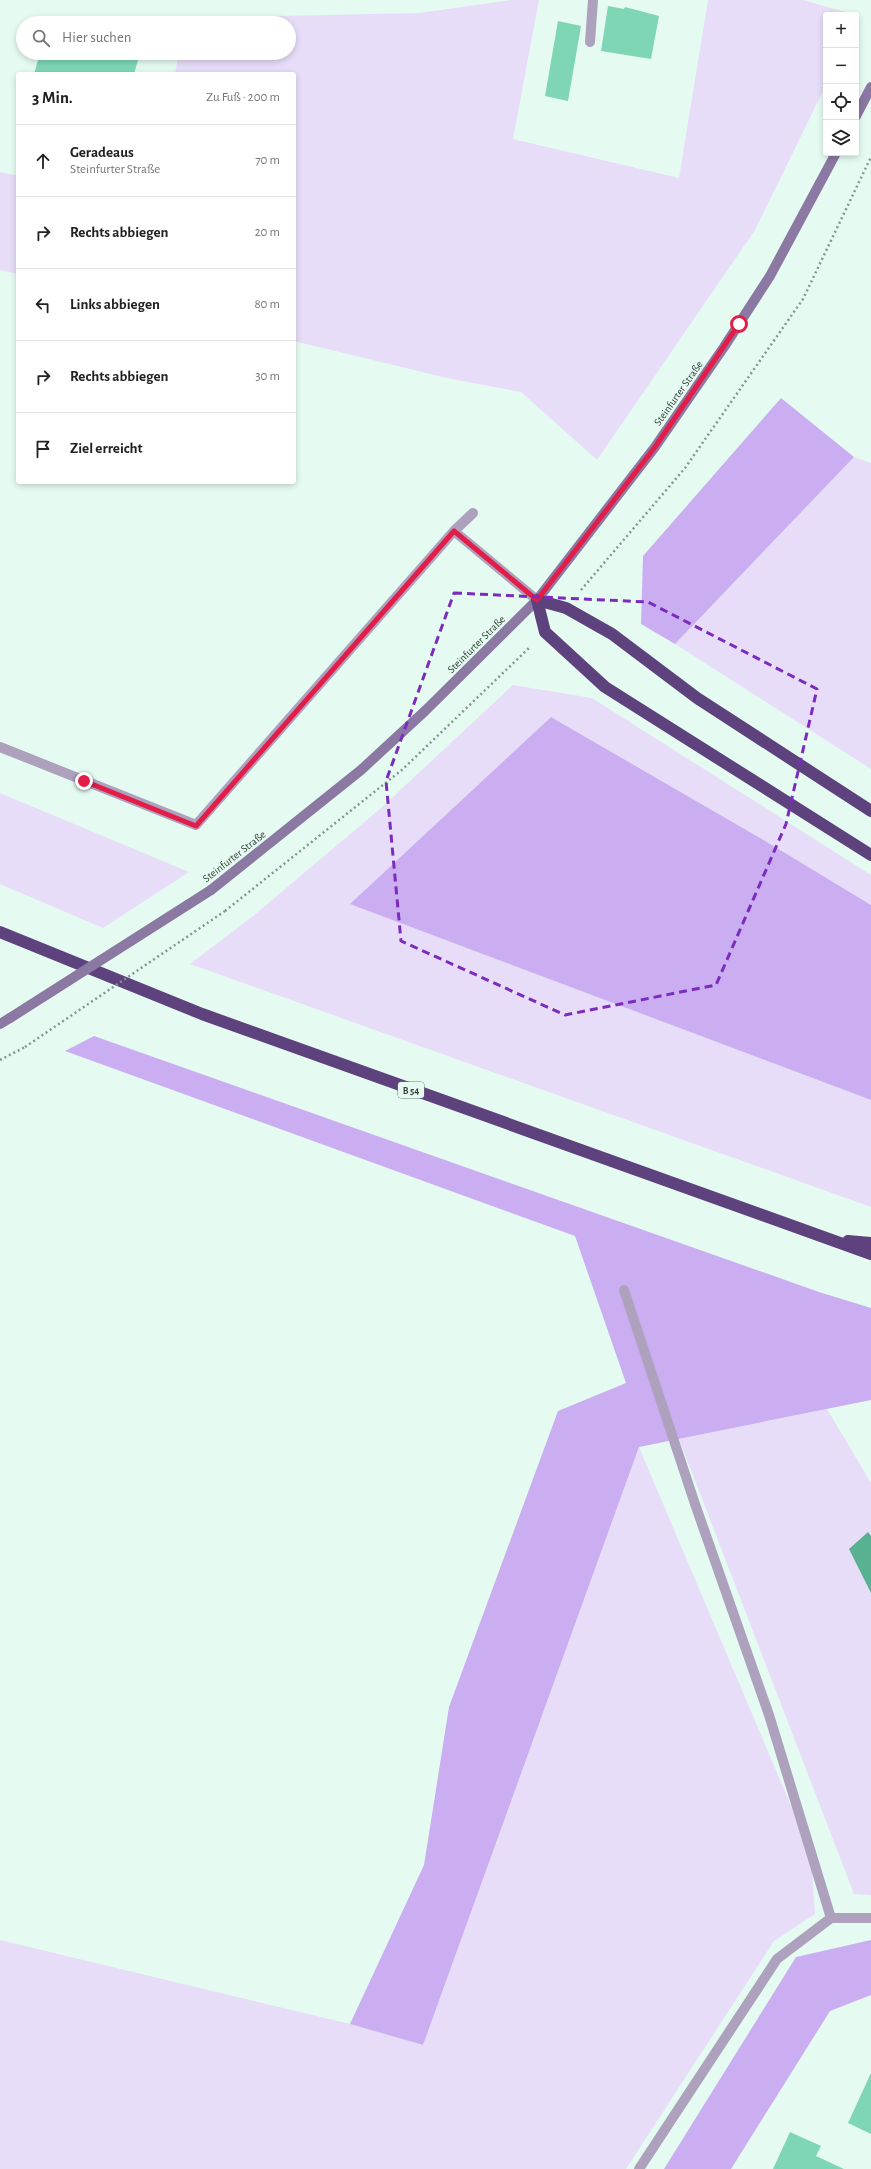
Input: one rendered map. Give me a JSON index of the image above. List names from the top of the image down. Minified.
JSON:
{"streets":{"highway":["B 54"],"main road":["Steinfurter Straße"]},"page":{"map_buttons":["+","−"],"search":"Hier suchen","heading":["3 Min.","Zu Fuß · 200 m"],"list":[["Geradeaus","Steinfurter Straße","70 m"],["Rechts abbiegen","20 m"],["Links abbiegen","80 m"],["Rechts abbiegen","30 m"],"Ziel erreicht"]}}
